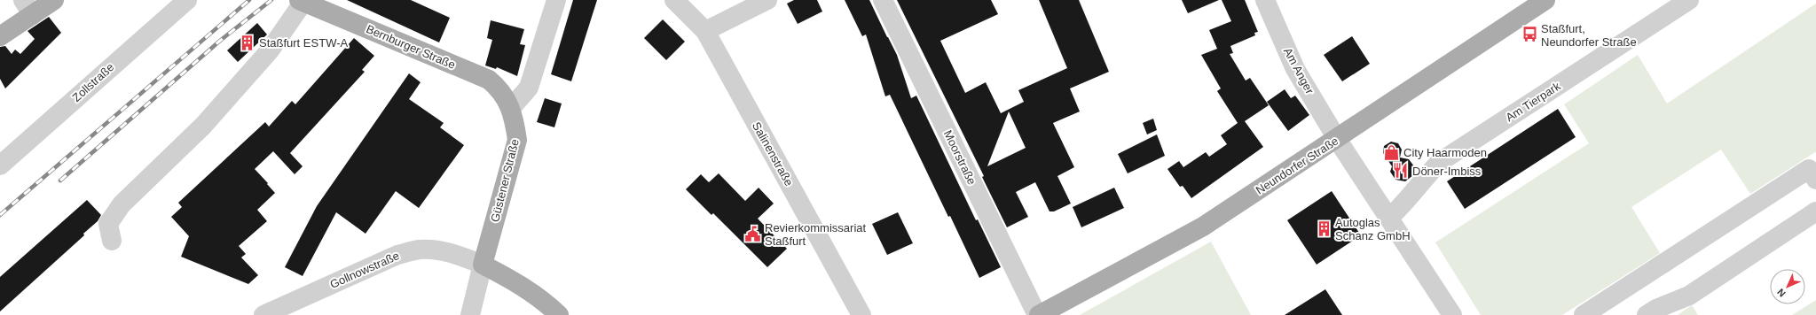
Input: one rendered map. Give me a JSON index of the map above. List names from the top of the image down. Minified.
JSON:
{"streets":{"main road":["Bernburger Straße","Neundorfer Straße","Güstener Straße","Gollnowstraße"],"street":["Am Anger","Zollstraße","Am Tierpark","Salinenstraße","Moorstraße"]},"crossings":[["Bernburger Straße","Güstener Straße"],["Am Anger","Neundorfer Straße"],["Moorstraße","Neundorfer Straße"],["Güstener Straße","Gollnowstraße"]],"places":{"bus stop":["Staßfurt, Neundorfer Straße"],"building":["Staßfurt ESTW-A","Autoglas Schanz GmbH"],"shop":["City Haarmoden"],"restaurant":["Döner-Imbiss"],"public building":["Revierkommissariat Staßfurt"]},"north":"bottom left"}
